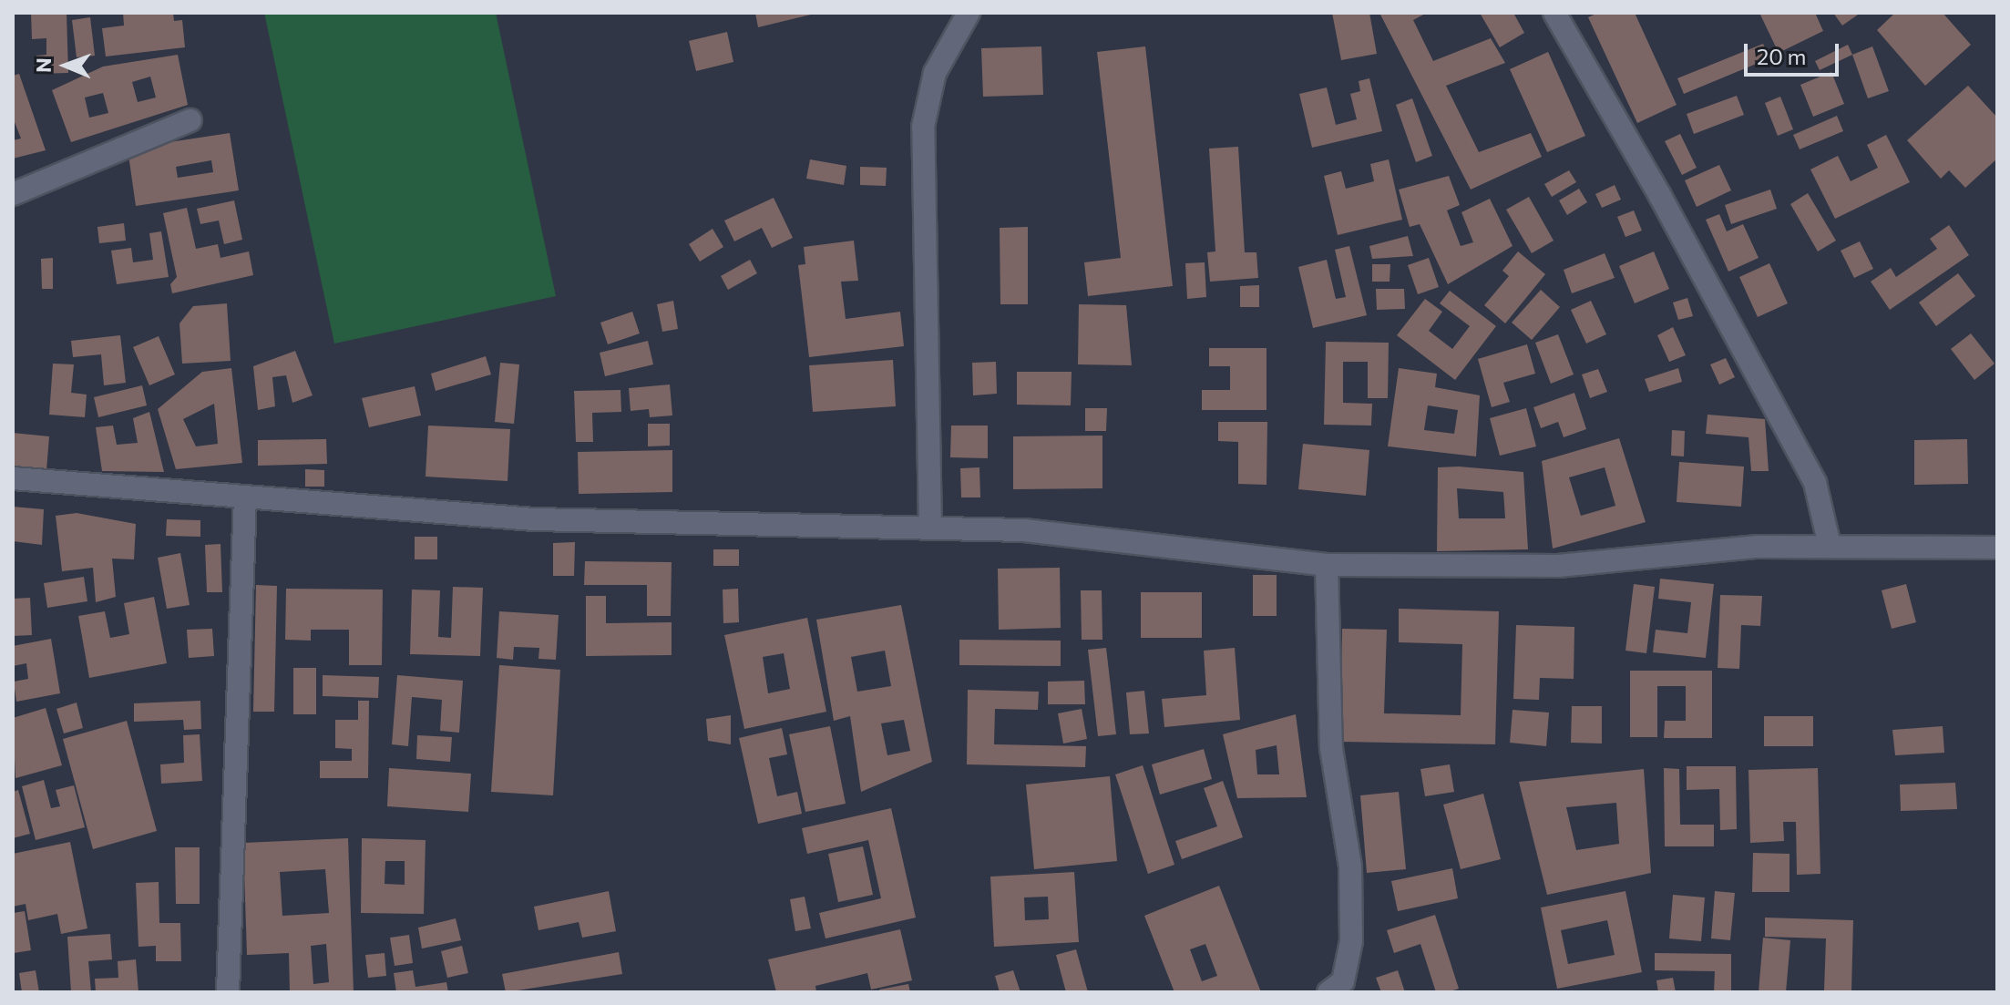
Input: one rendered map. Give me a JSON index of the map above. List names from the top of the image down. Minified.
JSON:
{"scale_bar":"20 m","north":"left"}
